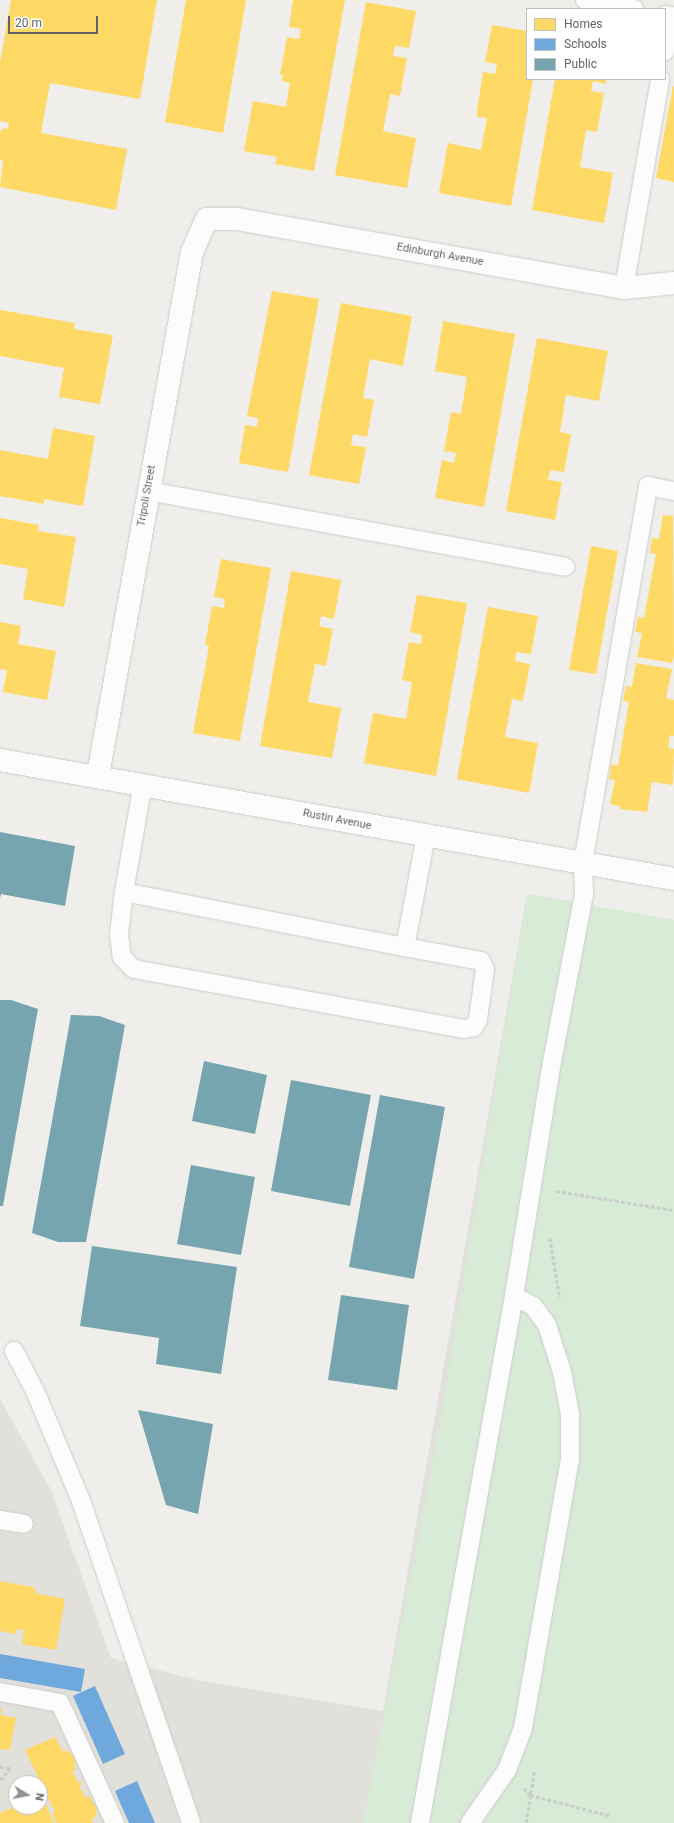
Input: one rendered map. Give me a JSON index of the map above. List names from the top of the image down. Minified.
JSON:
{"streets":{"street":["Edinburgh Avenue","Tripoli Street","Rustin Avenue"]},"crossings":[["Edinburgh Avenue","Tripoli Street"],["Tripoli Street","Rustin Avenue"]],"legend":["Homes","Schools","Public"],"scale_bar":"20 m","north":"right"}
